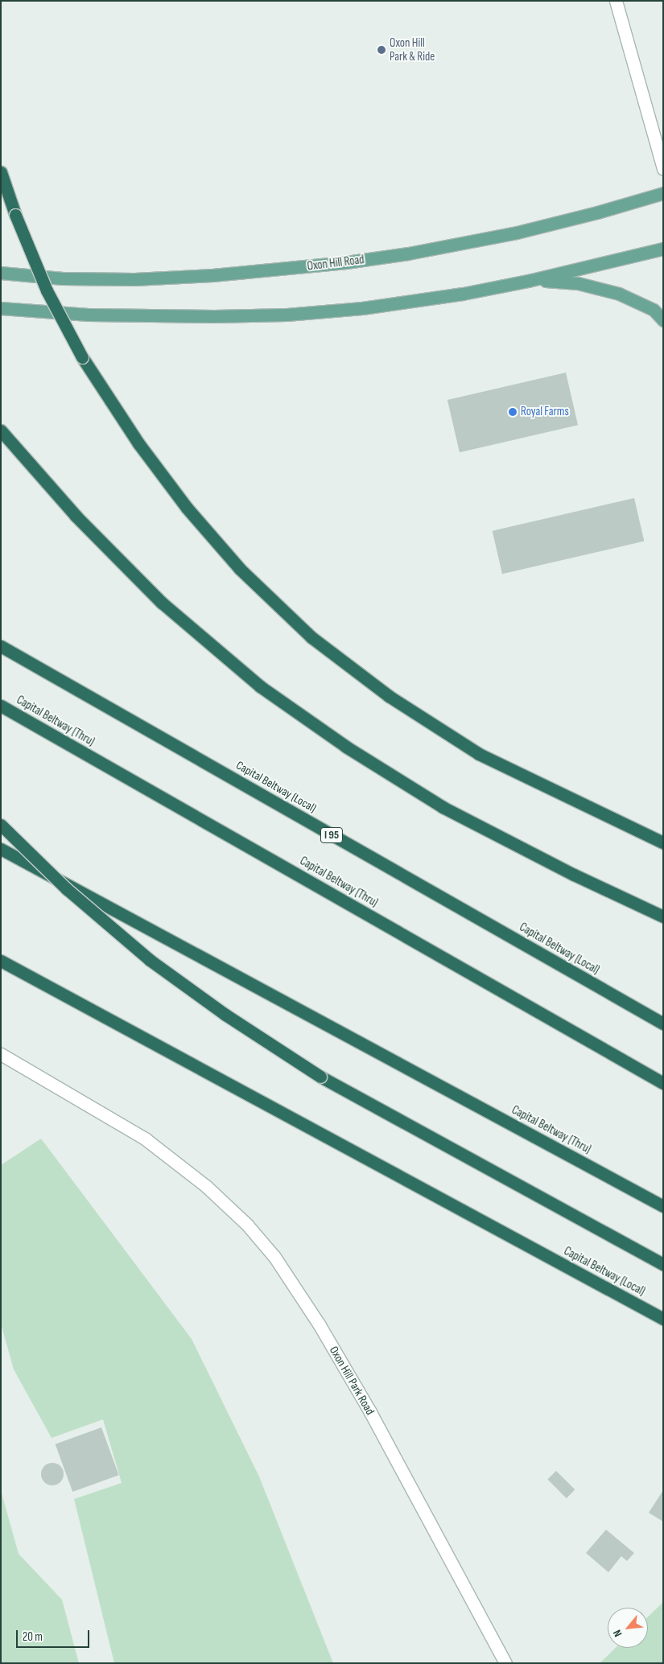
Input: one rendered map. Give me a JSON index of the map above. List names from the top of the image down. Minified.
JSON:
{"streets":{"highway":["Capital Beltway (Thru)","Capital Beltway (Local)","I 95"],"main road":["Oxon Hill Road"],"lane":["Oxon Hill Park Road"]},"places":["Oxon Hill Park & Ride","Royal Farms"],"scale_bar":"20 m","north":"bottom left"}
